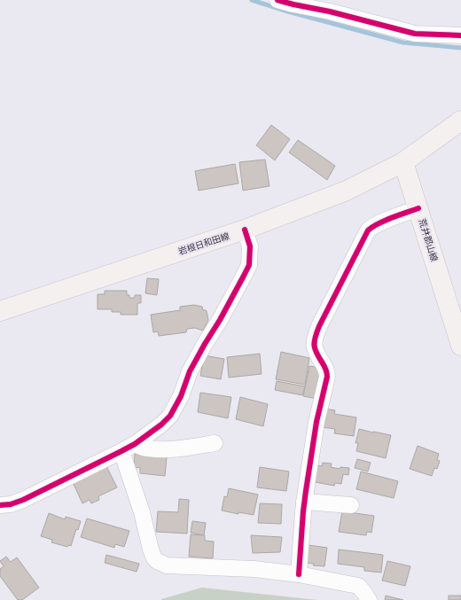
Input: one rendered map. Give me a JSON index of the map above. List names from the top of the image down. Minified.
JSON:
{"streets":{"main road":["荒井郡山線","岩根日和田線"]},"crossings":[["荒井郡山線","岩根日和田線"]]}
